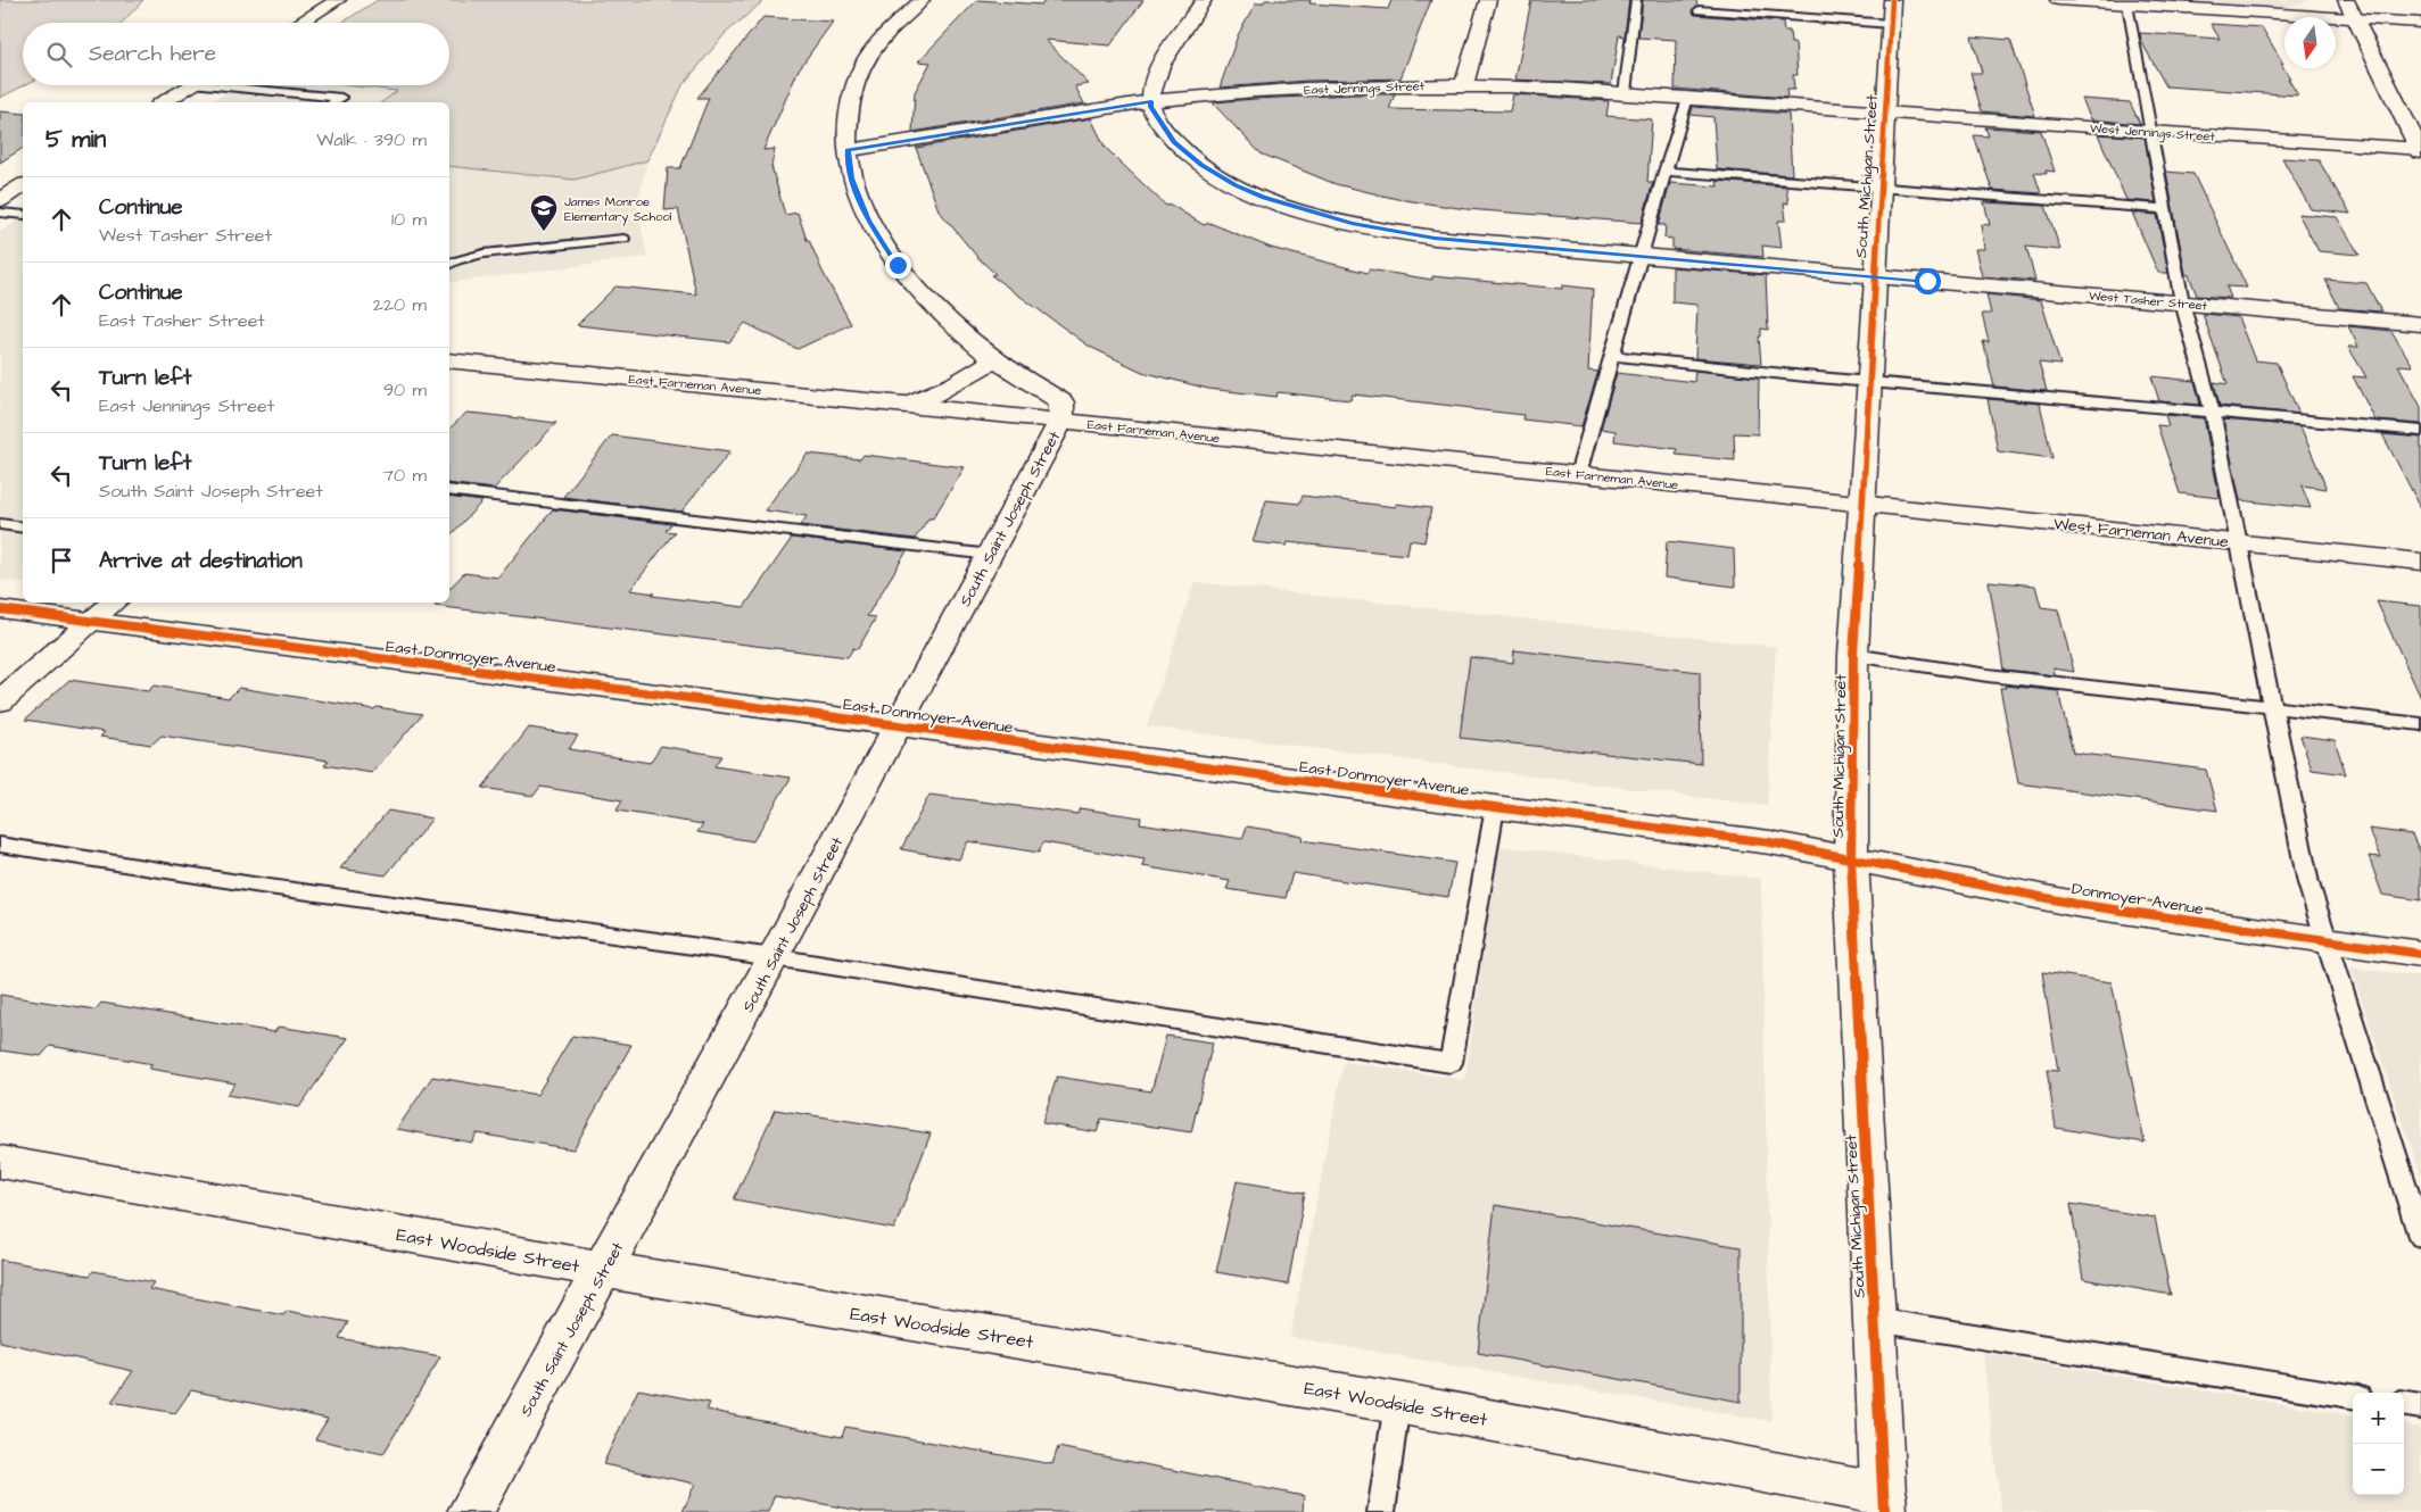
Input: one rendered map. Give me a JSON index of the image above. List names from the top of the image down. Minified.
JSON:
{"streets":{"street":["East Jennings Street","West Jennings Street","South Michigan Street","West Tasher Street","East Farneman Avenue","South Saint Joseph Street","West Farneman Avenue","East Donmoyer Avenue","Donmoyer Avenue","East Woodside Street"]},"crossings":[["East Jennings Street","West Jennings Street"],["East Jennings Street","South Michigan Street"],["East Jennings Street","West Tasher Street"],["East Jennings Street","South Saint Joseph Street"],["West Jennings Street","South Michigan Street"],["South Michigan Street","West Tasher Street"],["South Michigan Street","East Farneman Avenue"],["South Michigan Street","West Farneman Avenue"],["South Michigan Street","East Donmoyer Avenue"],["South Michigan Street","Donmoyer Avenue"],["South Michigan Street","East Woodside Street"],["East Farneman Avenue","South Saint Joseph Street"],["East Farneman Avenue","West Farneman Avenue"],["South Saint Joseph Street","East Donmoyer Avenue"],["South Saint Joseph Street","East Woodside Street"],["East Donmoyer Avenue","Donmoyer Avenue"]],"places":{"school or university":["James Monroe Elementary School"]},"north":"bottom","page":{"search":"Search here","heading":["5 min","Walk · 390 m"],"list":[["Continue","West Tasher Street","10 m"],["Continue","East Tasher Street","220 m"],["Turn left","East Jennings Street","90 m"],["Turn left","South Saint Joseph Street","70 m"],"Arrive at destination"],"map_buttons":["+","−"]}}
